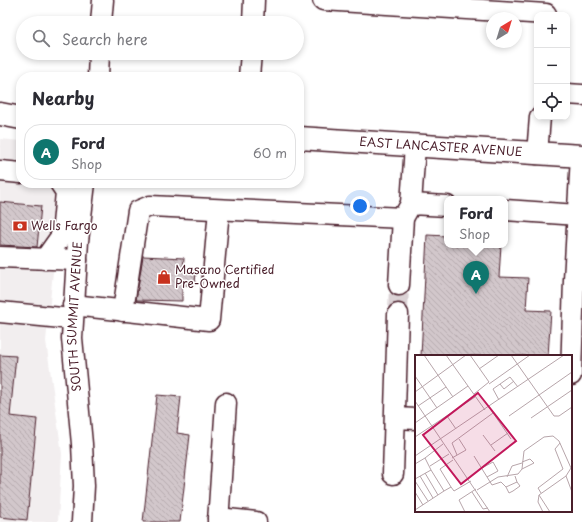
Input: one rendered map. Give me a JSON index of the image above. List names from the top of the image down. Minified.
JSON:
{"streets":{"main road":["EAST LANCASTER AVENUE"],"street":["SOUTH SUMMIT AVENUE"]},"places":{"bank":["Wells Fargo"],"shop":["Masano Certified Pre-Owned"]},"north":"top right","page":{"map_buttons":["+","−"],"search":"Search here","heading":"Nearby","list":[{"mark":"A","name":"Ford","note":"Shop","value":"60 m"}],"popup":["Ford","Shop"],"pins":"A"}}
